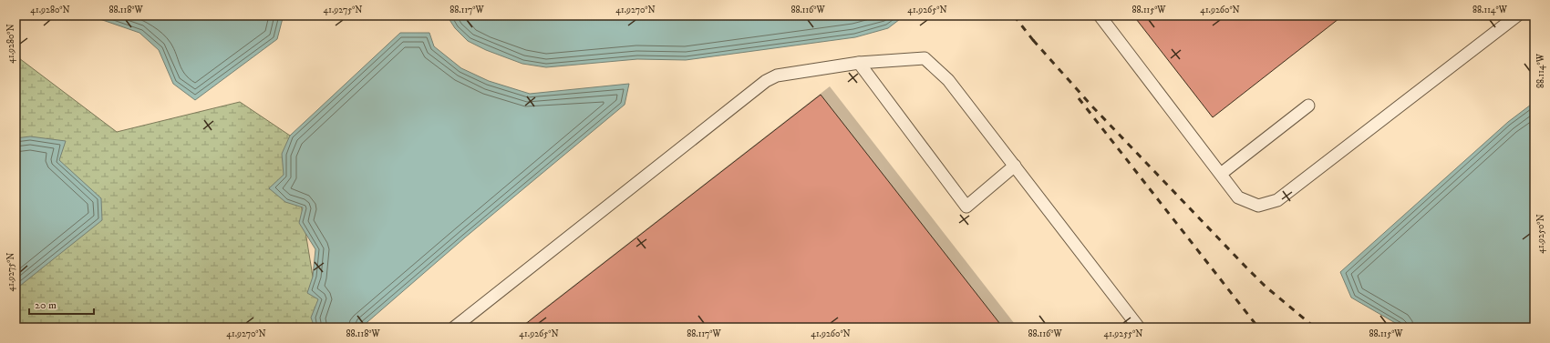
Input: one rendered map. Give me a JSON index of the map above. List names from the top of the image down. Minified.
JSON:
{"scale_bar":"20 m","coordinates":["41.9280°N","88.118°W","41.9275°N","88.117°W","41.9270°N","88.116°W","41.9265°N","88.115°W","41.9260°N","88.114°W","41.9250°N","41.9255°N"]}
